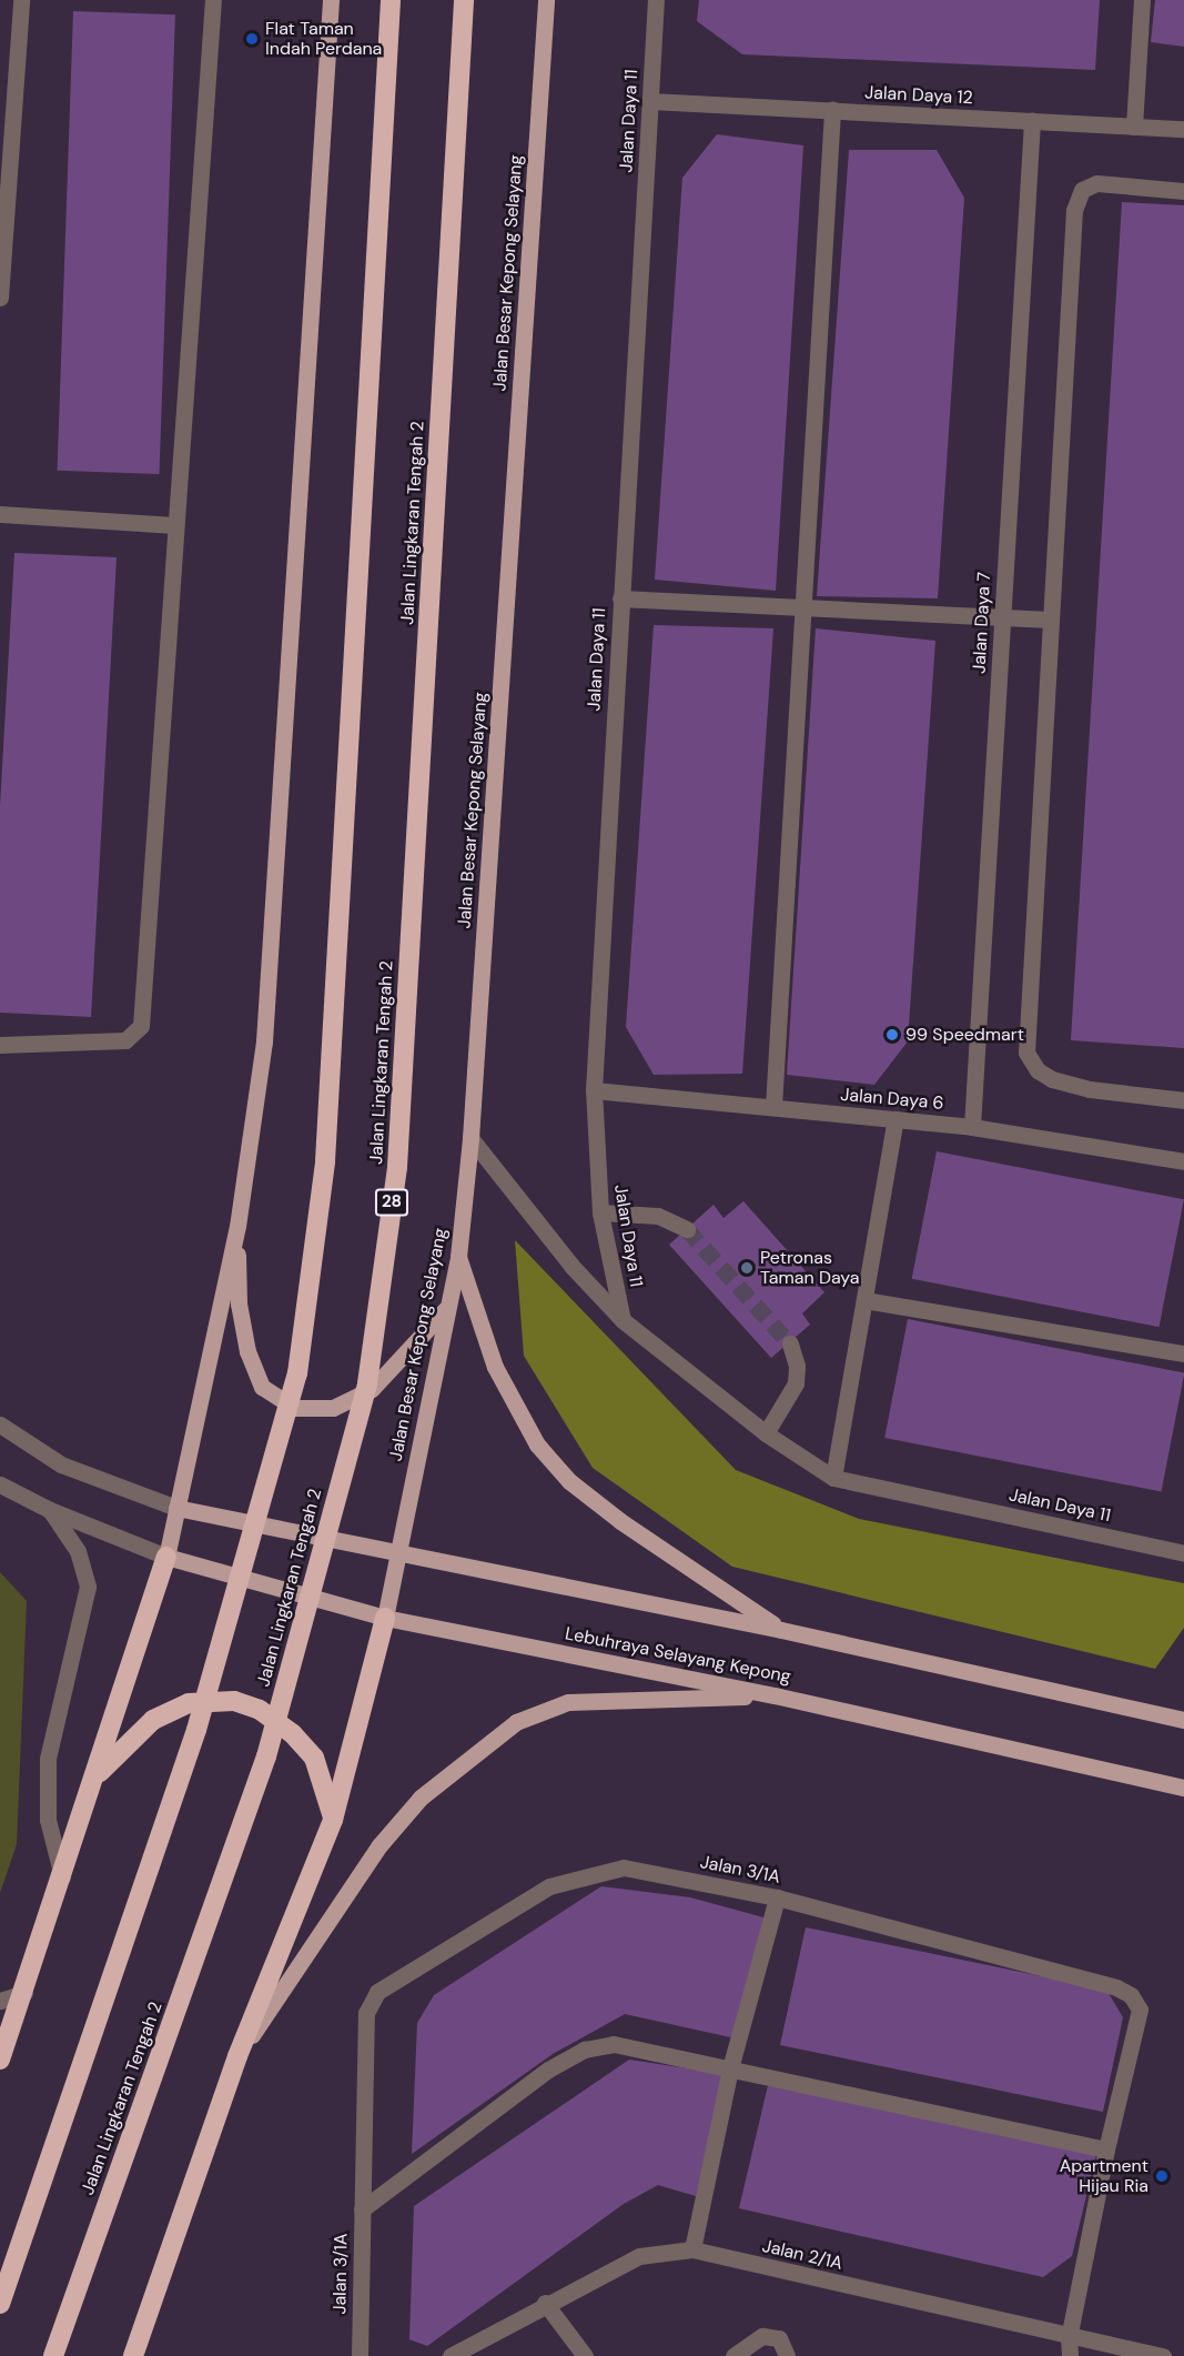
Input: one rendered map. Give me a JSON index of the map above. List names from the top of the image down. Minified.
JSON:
{"streets":{"highway":["Jalan Lingkaran Tengah 2","28"],"main road":["Jalan Besar Kepong Selayang","Lebuhraya Selayang Kepong"],"street":["Jalan Daya 12","Jalan Daya 11","Jalan Daya 7","Jalan Daya 6","Jalan 3/1A","Jalan 2/1A"]},"crossings":[["Jalan Daya 12","Jalan Daya 11"],["Jalan Daya 12","Jalan Daya 7"],["Jalan Daya 11","Jalan Besar Kepong Selayang"],["Jalan Daya 11","Jalan Daya 6"],["Jalan Besar Kepong Selayang","Lebuhraya Selayang Kepong"],["Jalan Daya 7","Jalan Daya 6"],["Jalan 3/1A","Jalan 2/1A"]],"places":["Flat Taman Indah Perdana","99 Speedmart","Petronas Taman Daya","Apartment Hijau Ria"]}
